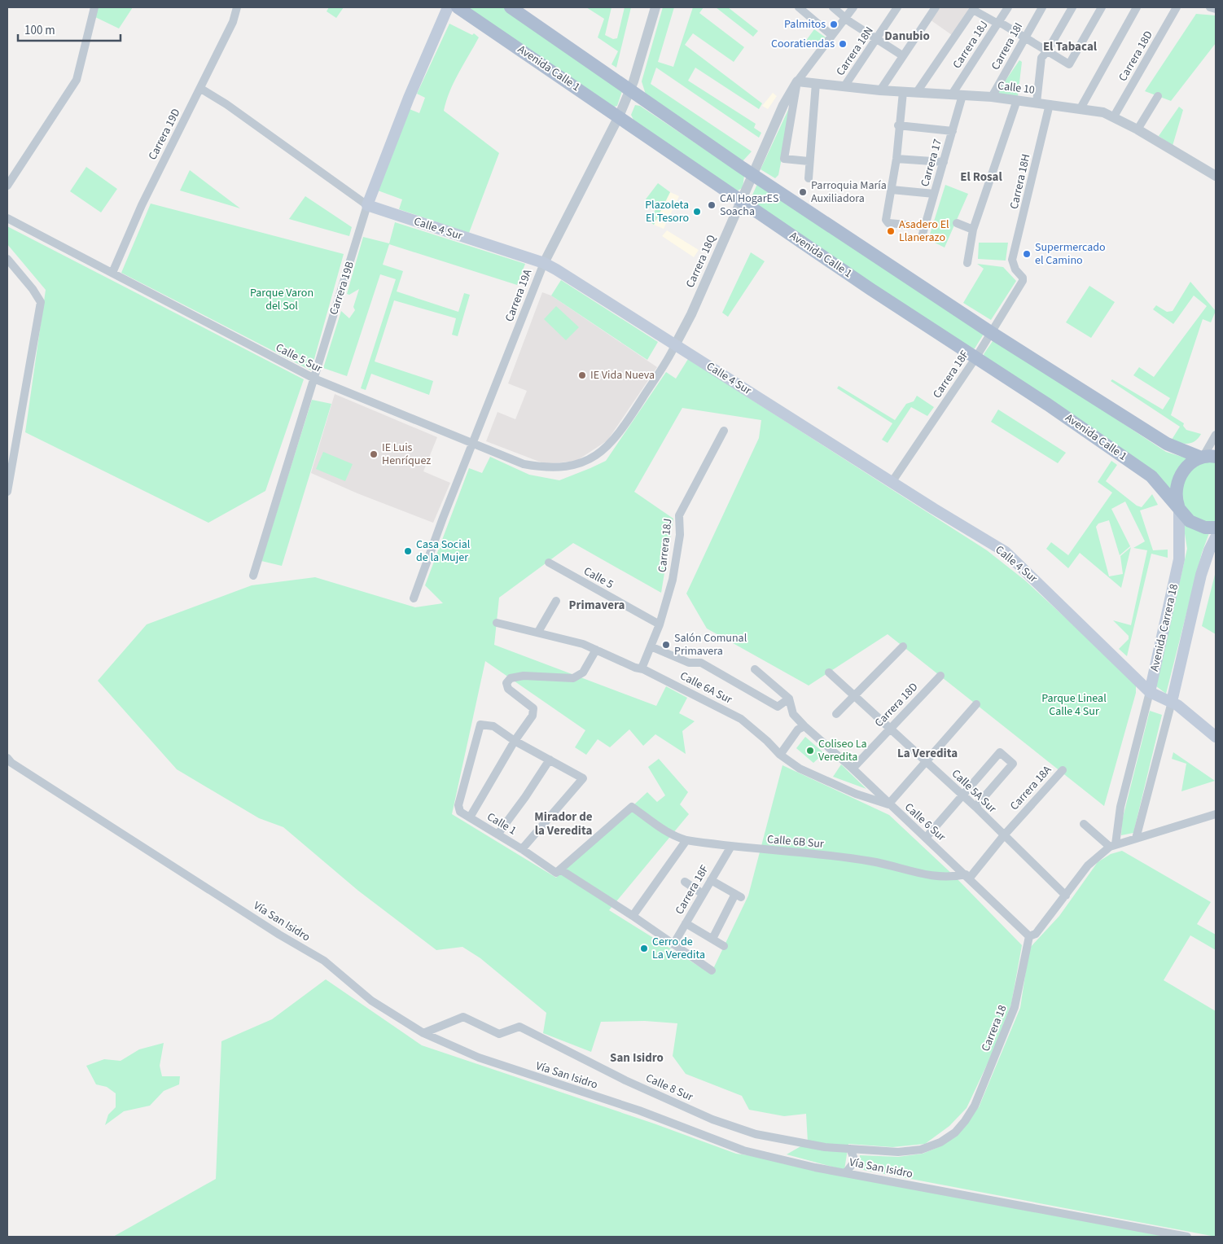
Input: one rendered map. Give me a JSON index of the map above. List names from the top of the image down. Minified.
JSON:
{"streets":{"main road":["Avenida Calle 1","Calle 4 Sur","Carrera 19B","Avenida Carrera 18"],"street":["Carrera 18J","Carrera 18I","Carrera 18N","Carrera 18D","Calle 10","Carrera 19D","Carrera 17","Carrera 18H","Carrera 18Q","Carrera 19A","Calle 5 Sur","Carrera 18F","Calle 5","Calle 6A Sur","Carrera 18A","Calle 5A Sur","Calle 6 Sur","Calle 1","Calle 6B Sur","Vía San Isidro","Carrera 18","Calle 8 Sur"]},"crossings":[["Carrera 18J","Calle 10"],["Carrera 18J","Calle 5"],["Carrera 18J","Calle 6A Sur"],["Carrera 18I","Calle 10"],["Carrera 18N","Calle 10"],["Carrera 18D","Calle 10"],["Carrera 18D","Calle 5A Sur"],["Carrera 18D","Calle 6 Sur"],["Avenida Calle 1","Carrera 18Q"],["Avenida Calle 1","Carrera 19A"],["Avenida Calle 1","Carrera 18F"],["Avenida Calle 1","Avenida Carrera 18"],["Calle 10","Carrera 17"],["Calle 10","Carrera 18H"],["Calle 10","Carrera 18Q"],["Carrera 19D","Calle 4 Sur"],["Carrera 19D","Calle 5 Sur"],["Carrera 18H","Carrera 18F"],["Calle 4 Sur","Carrera 18Q"],["Calle 4 Sur","Carrera 19B"],["Calle 4 Sur","Carrera 19A"],["Calle 4 Sur","Carrera 18F"],["Calle 4 Sur","Avenida Carrera 18"],["Carrera 18Q","Calle 5 Sur"],["Carrera 19B","Calle 5 Sur"],["Carrera 19A","Calle 5 Sur"],["Carrera 18F","Calle 1"],["Carrera 18F","Calle 6B Sur"],["Calle 6A Sur","Calle 6 Sur"],["Carrera 18A","Calle 5A Sur"],["Carrera 18A","Calle 6 Sur"],["Carrera 18A","Calle 6B Sur"],["Calle 6 Sur","Calle 6B Sur"],["Calle 6 Sur","Carrera 18"],["Calle 1","Calle 6B Sur"],["Vía San Isidro","Calle 8 Sur"],["Carrera 18","Calle 8 Sur"]],"districts":["Danubio","El Tabacal","El Rosal","Primavera","La Veredita","Mirador de la Veredita","San Isidro"],"parks":["Parque Varon del Sol","Parque Lineal Calle 4 Sur"],"places":["Palmitos","Cooratiendas","Parroquia María Auxiliadora","CAI HogarES Soacha","Plazoleta El Tesoro","Asadero El Llanerazo","Supermercado el Camino","IE Vida Nueva","IE Luis Henríquez","Casa Social de la Mujer","Salón Comunal Primavera","Coliseo La Veredita","Cerro de La Veredita"],"scale_bar":"100 m"}
